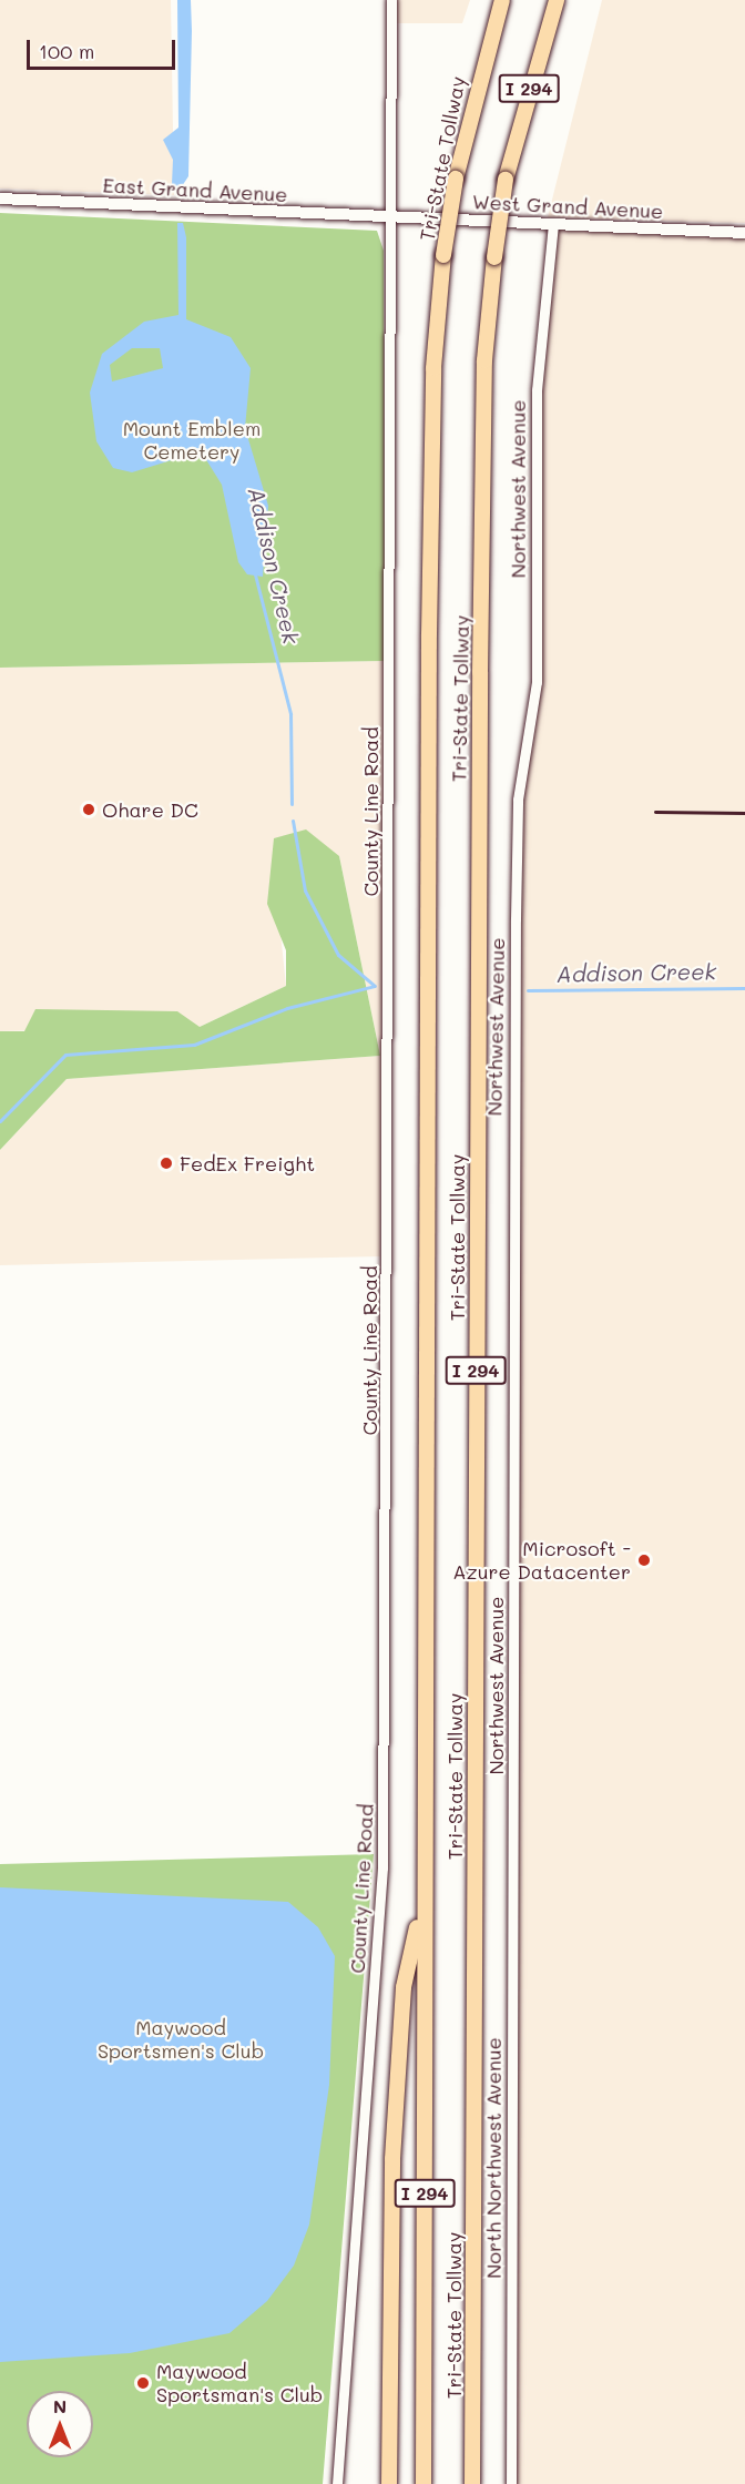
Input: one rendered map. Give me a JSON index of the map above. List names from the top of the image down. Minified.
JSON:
{"streets":{"highway":["I 294","Tri-State Tollway"],"main road":["East Grand Avenue","West Grand Avenue"],"street":["Northwest Avenue","County Line Road","North Northwest Avenue"]},"crossings":[["East Grand Avenue","West Grand Avenue"],["East Grand Avenue","County Line Road"],["West Grand Avenue","Northwest Avenue"],["West Grand Avenue","County Line Road"],["Northwest Avenue","North Northwest Avenue"]],"water":["Addison Creek"],"parks":["Mount Emblem Cemetery","Maywood Sportsmen's Club"],"places":["Ohare DC","FedEx Freight","Microsoft - Azure Datacenter","Maywood Sportsman's Club"],"scale_bar":"100 m","north":"top"}
